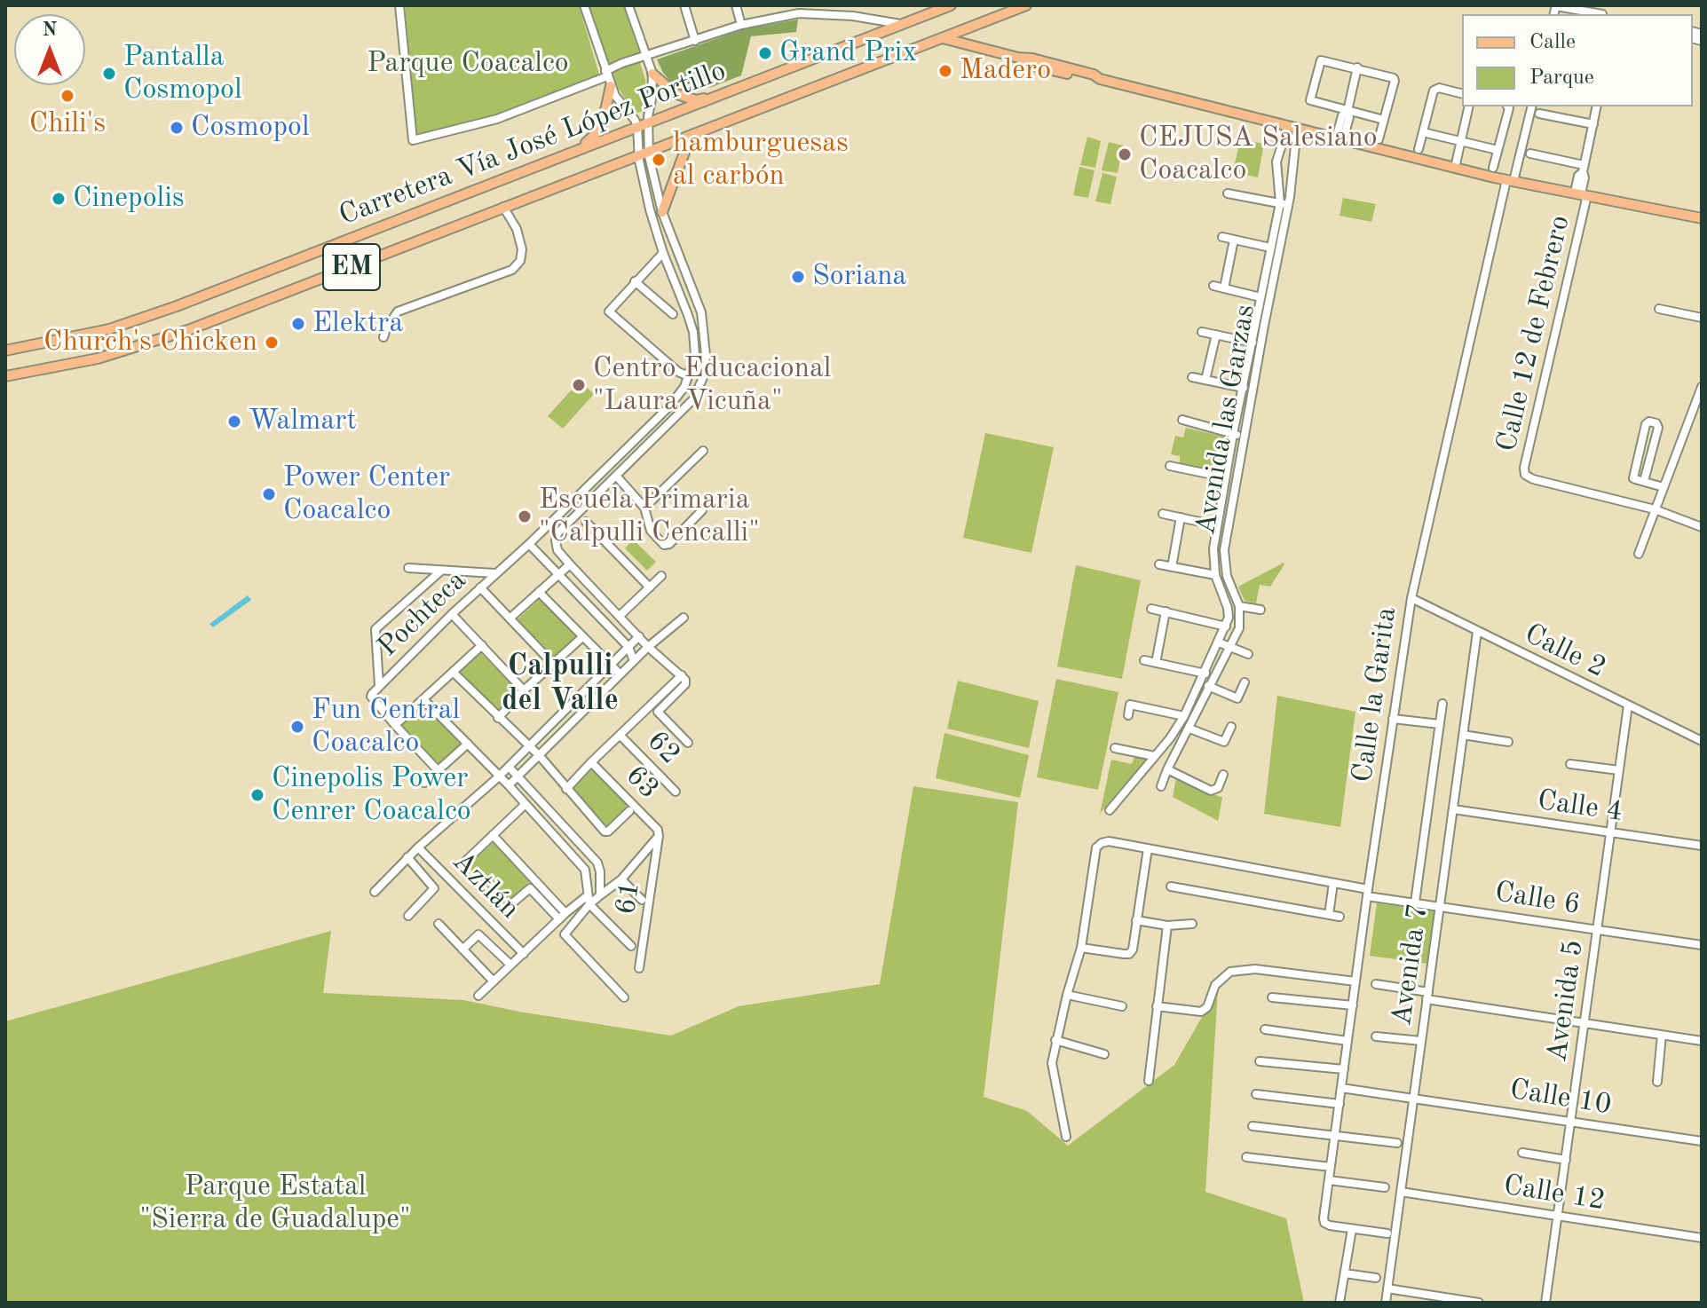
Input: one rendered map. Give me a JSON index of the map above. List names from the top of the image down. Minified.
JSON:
{"streets":{"main road":["Carretera Vía José López Portillo","EM"],"street":["Calle 12 de Febrero","Avenida las Garzas","Pochteca","Calle 2","Calle la Garita","62","63","Calle 4","Aztlán","61","Calle 6","Avenida 7","Avenida 5","Calle 10","Calle 12"]},"crossings":[["Calle 2","Calle la Garita"],["Calle 2","Avenida 7"],["Calle 2","Avenida 5"],["Calle la Garita","Calle 6"],["Calle la Garita","Calle 10"],["63","61"],["Calle 4","Avenida 7"],["Calle 4","Avenida 5"],["Calle 6","Avenida 7"],["Calle 6","Avenida 5"],["Avenida 7","Calle 10"],["Avenida 7","Calle 12"],["Avenida 5","Calle 10"],["Avenida 5","Calle 12"]],"districts":["Calpulli del Valle"],"parks":["Parque Coacalco","Parque Estatal \"Sierra de Guadalupe\""],"places":["Grand Prix","Madero","Pantalla Cosmopol","Chili's","Cosmopol","CEJUSA Salesiano Coacalco","hamburguesas al carbón","Cinepolis","Soriana","Elektra","Church's Chicken","Centro Educacional \"Laura Vicuña\"","Walmart","Power Center Coacalco","Escuela Primaria \"Calpulli Cencalli\"","Fun Central Coacalco","Cinepolis Power Cenrer Coacalco"],"legend":["Calle","Parque"],"north":"top"}
